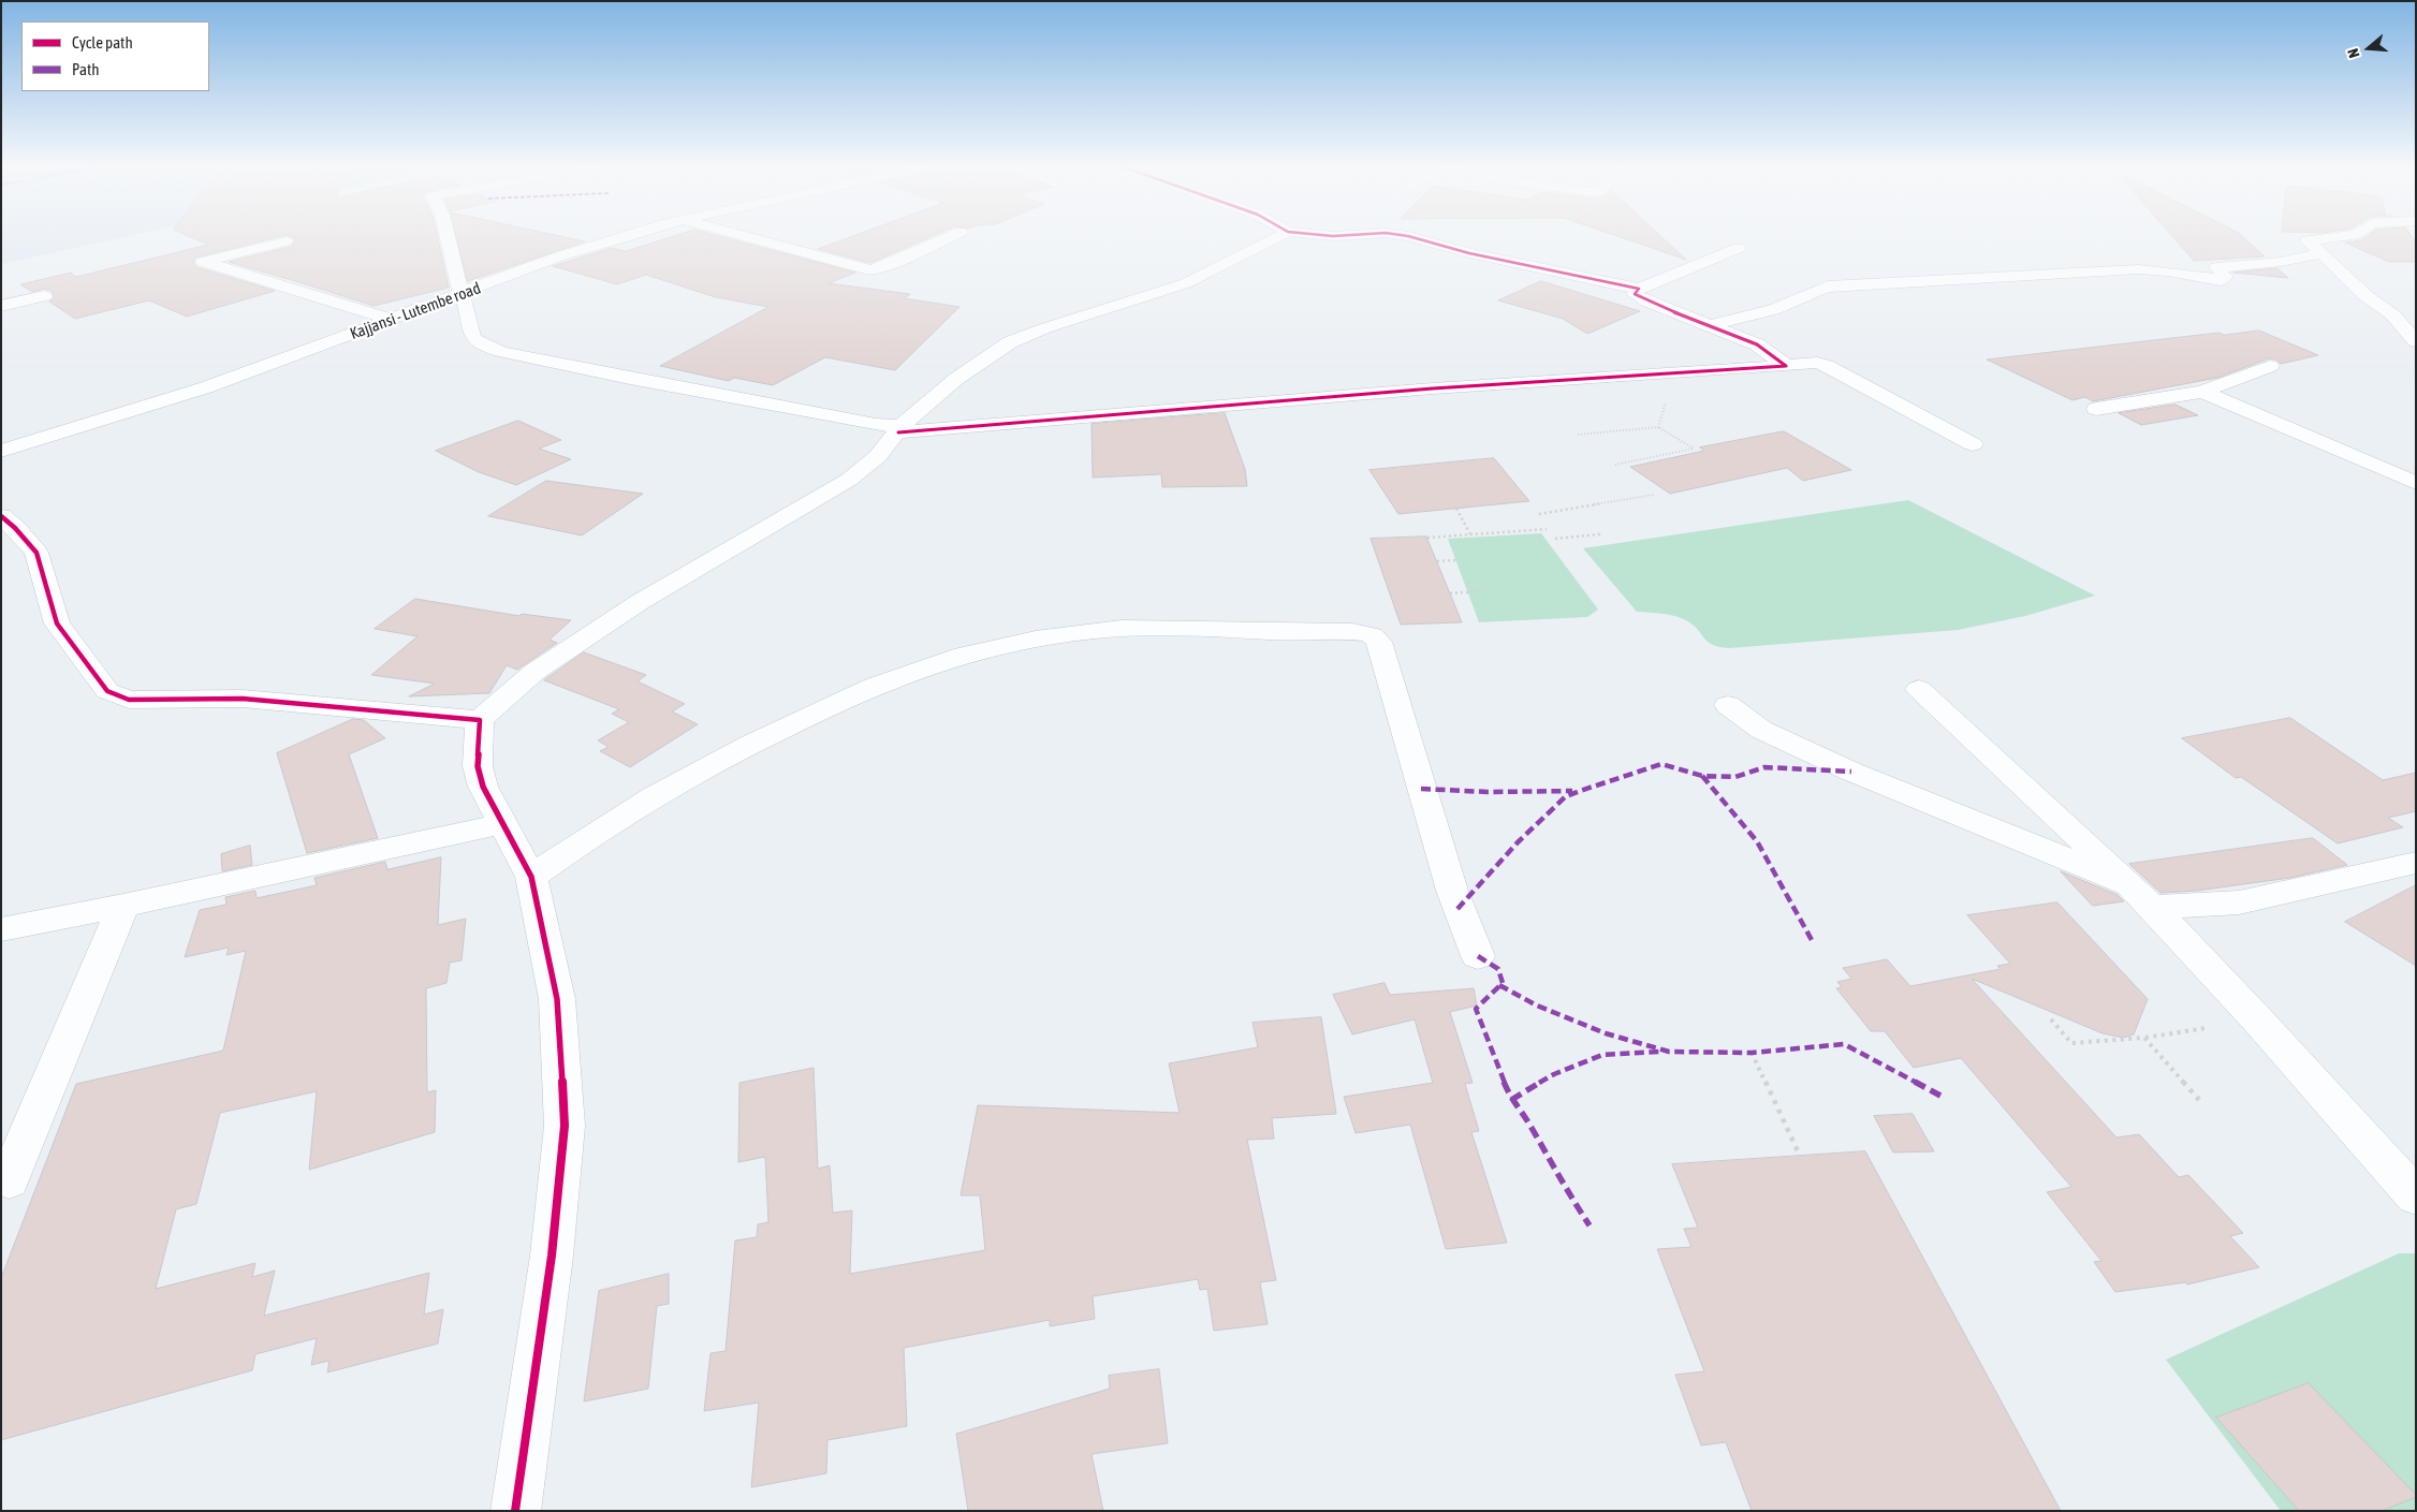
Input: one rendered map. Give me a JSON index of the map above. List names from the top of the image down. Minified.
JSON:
{"streets":{"street":["Kajjansi - Lutembe road"]},"legend":["Cycle path","Path"],"north":"left"}
